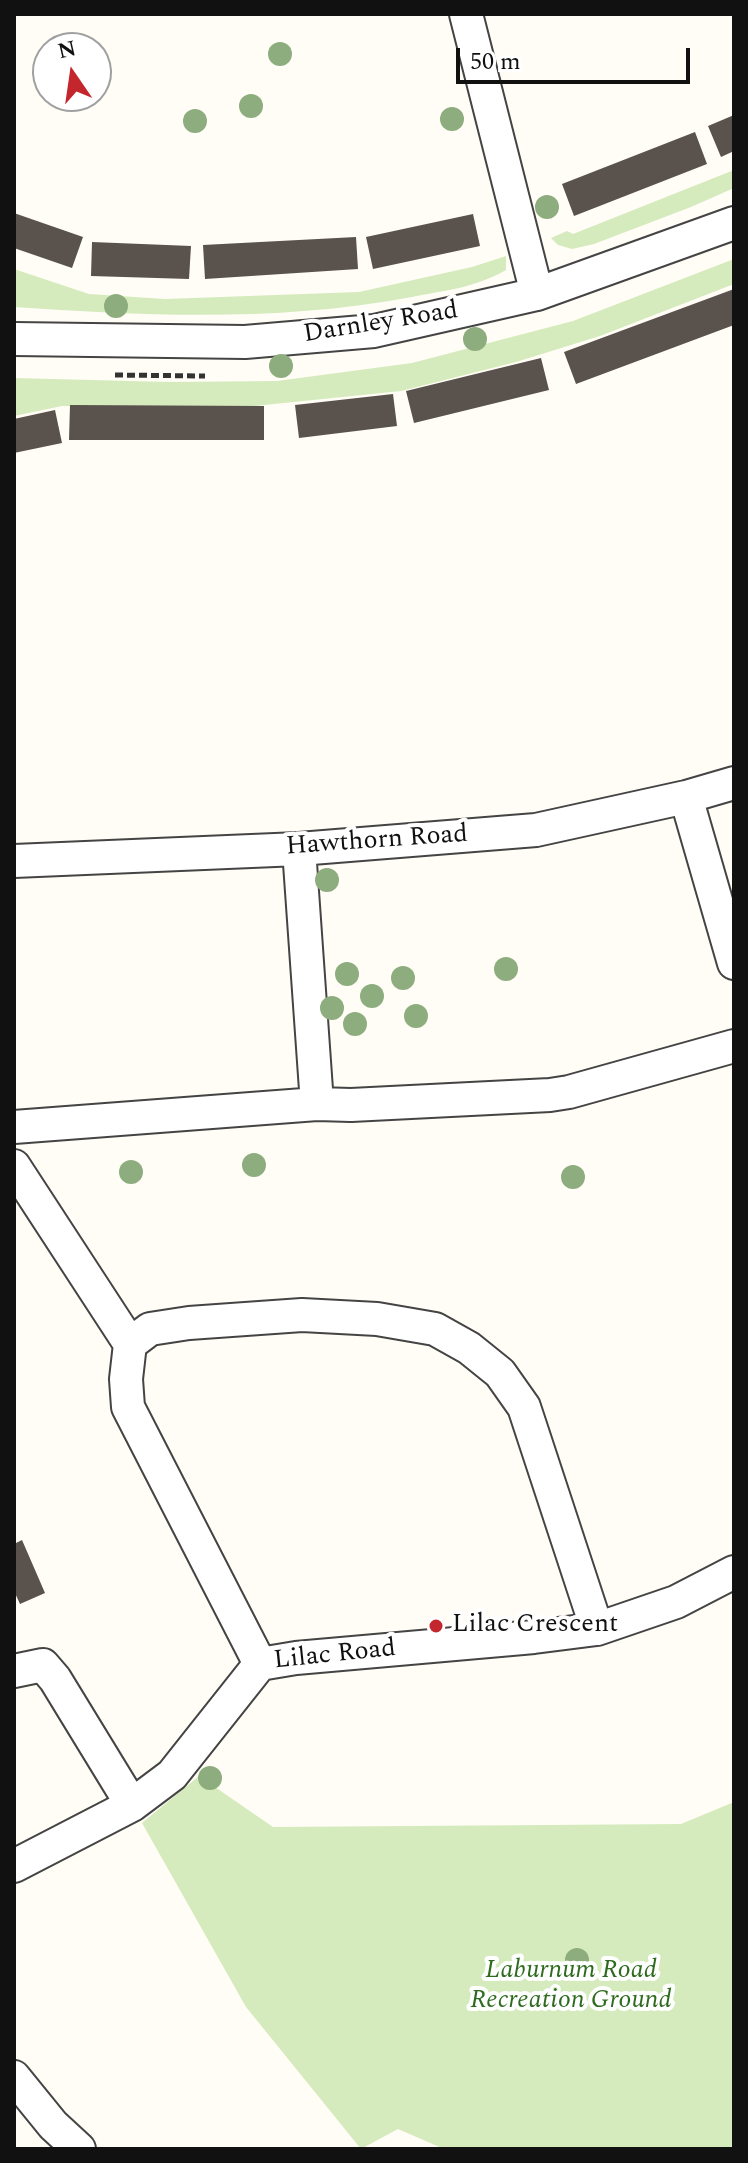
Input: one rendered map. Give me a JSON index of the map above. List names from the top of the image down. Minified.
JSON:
{"streets":{"street":["Darnley Road","Hawthorn Road","Lilac Road"]},"parks":["Laburnum Road Recreation Ground"],"places":["Lilac Crescent"],"scale_bar":"50 m","north":"top"}
